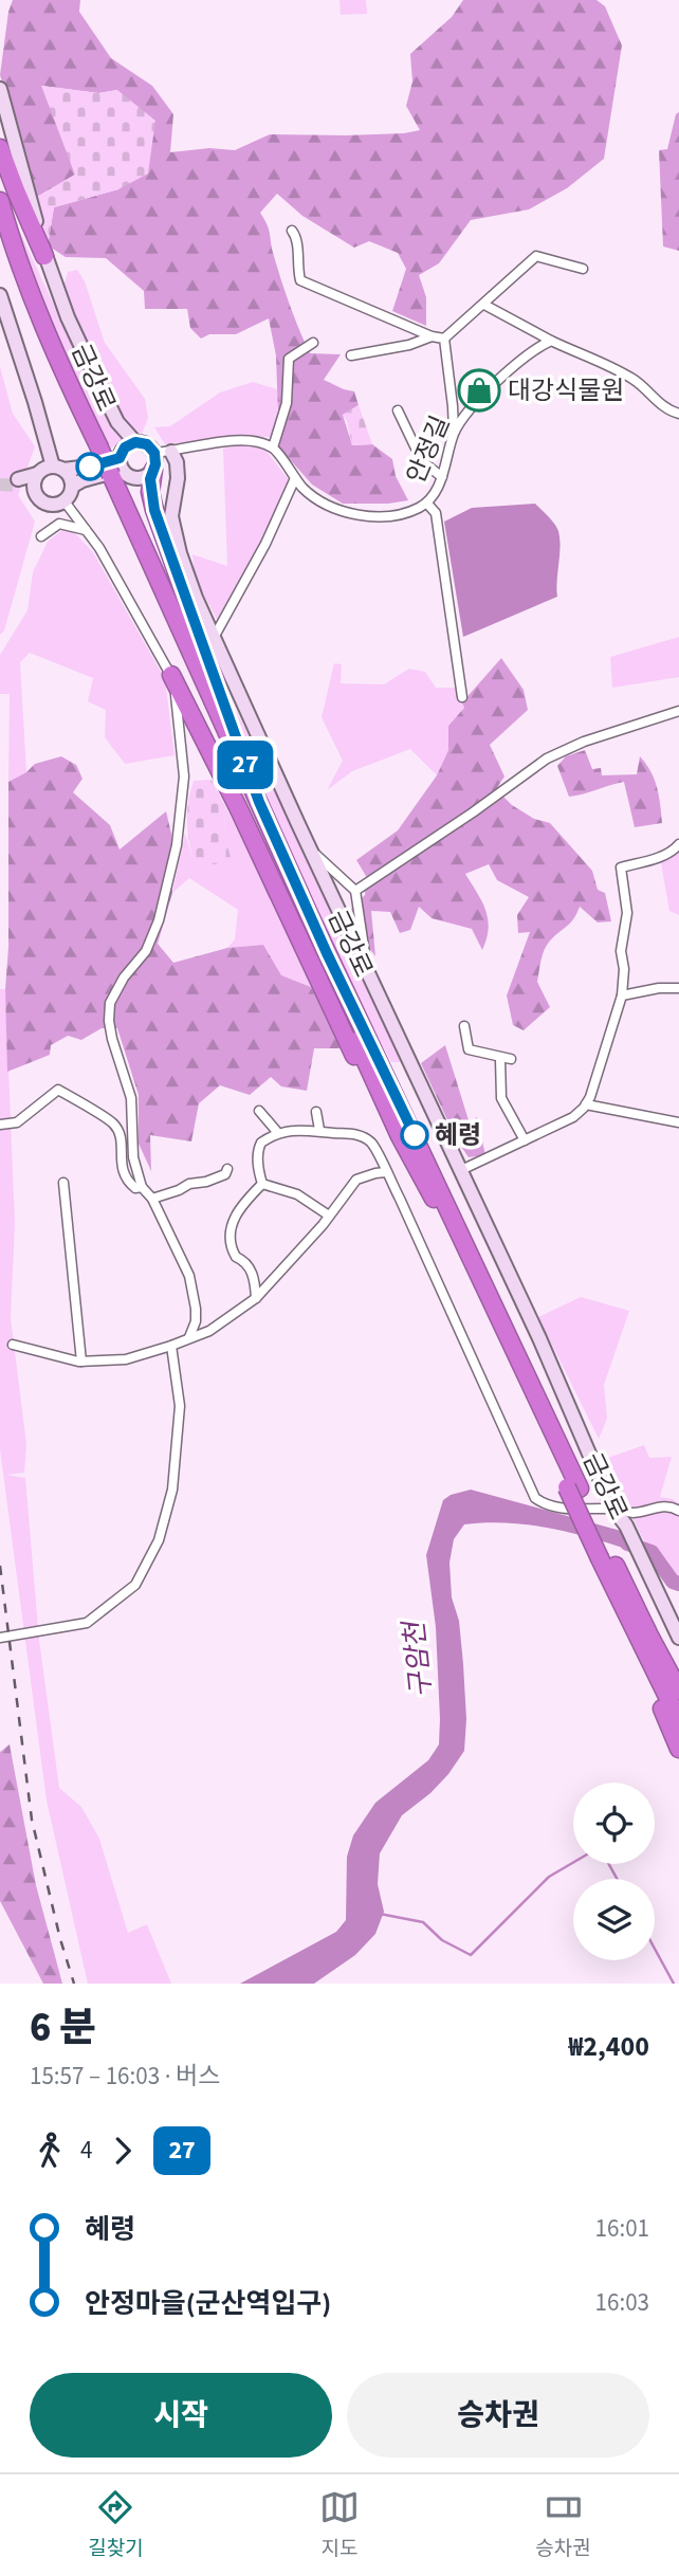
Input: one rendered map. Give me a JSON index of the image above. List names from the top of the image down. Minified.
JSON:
{"streets":{"highway":["금강로"],"street":["안정길"]},"water":["구암천"],"places":{"shop":["대강식물원"],"other":["혜령"]},"lines":["bus line 27"],"page":{"on_map":"27","heading":["6 분","15:57 – 16:03 · 버스","₩2,400"],"legs":["4","27"],"list":[{"name":"혜령","value":"16:01"},{"name":"안정마을(군산역입구)","value":"16:03"}],"buttons":["시작","승차권"],"tabs":["길찾기","지도","승차권"]}}
